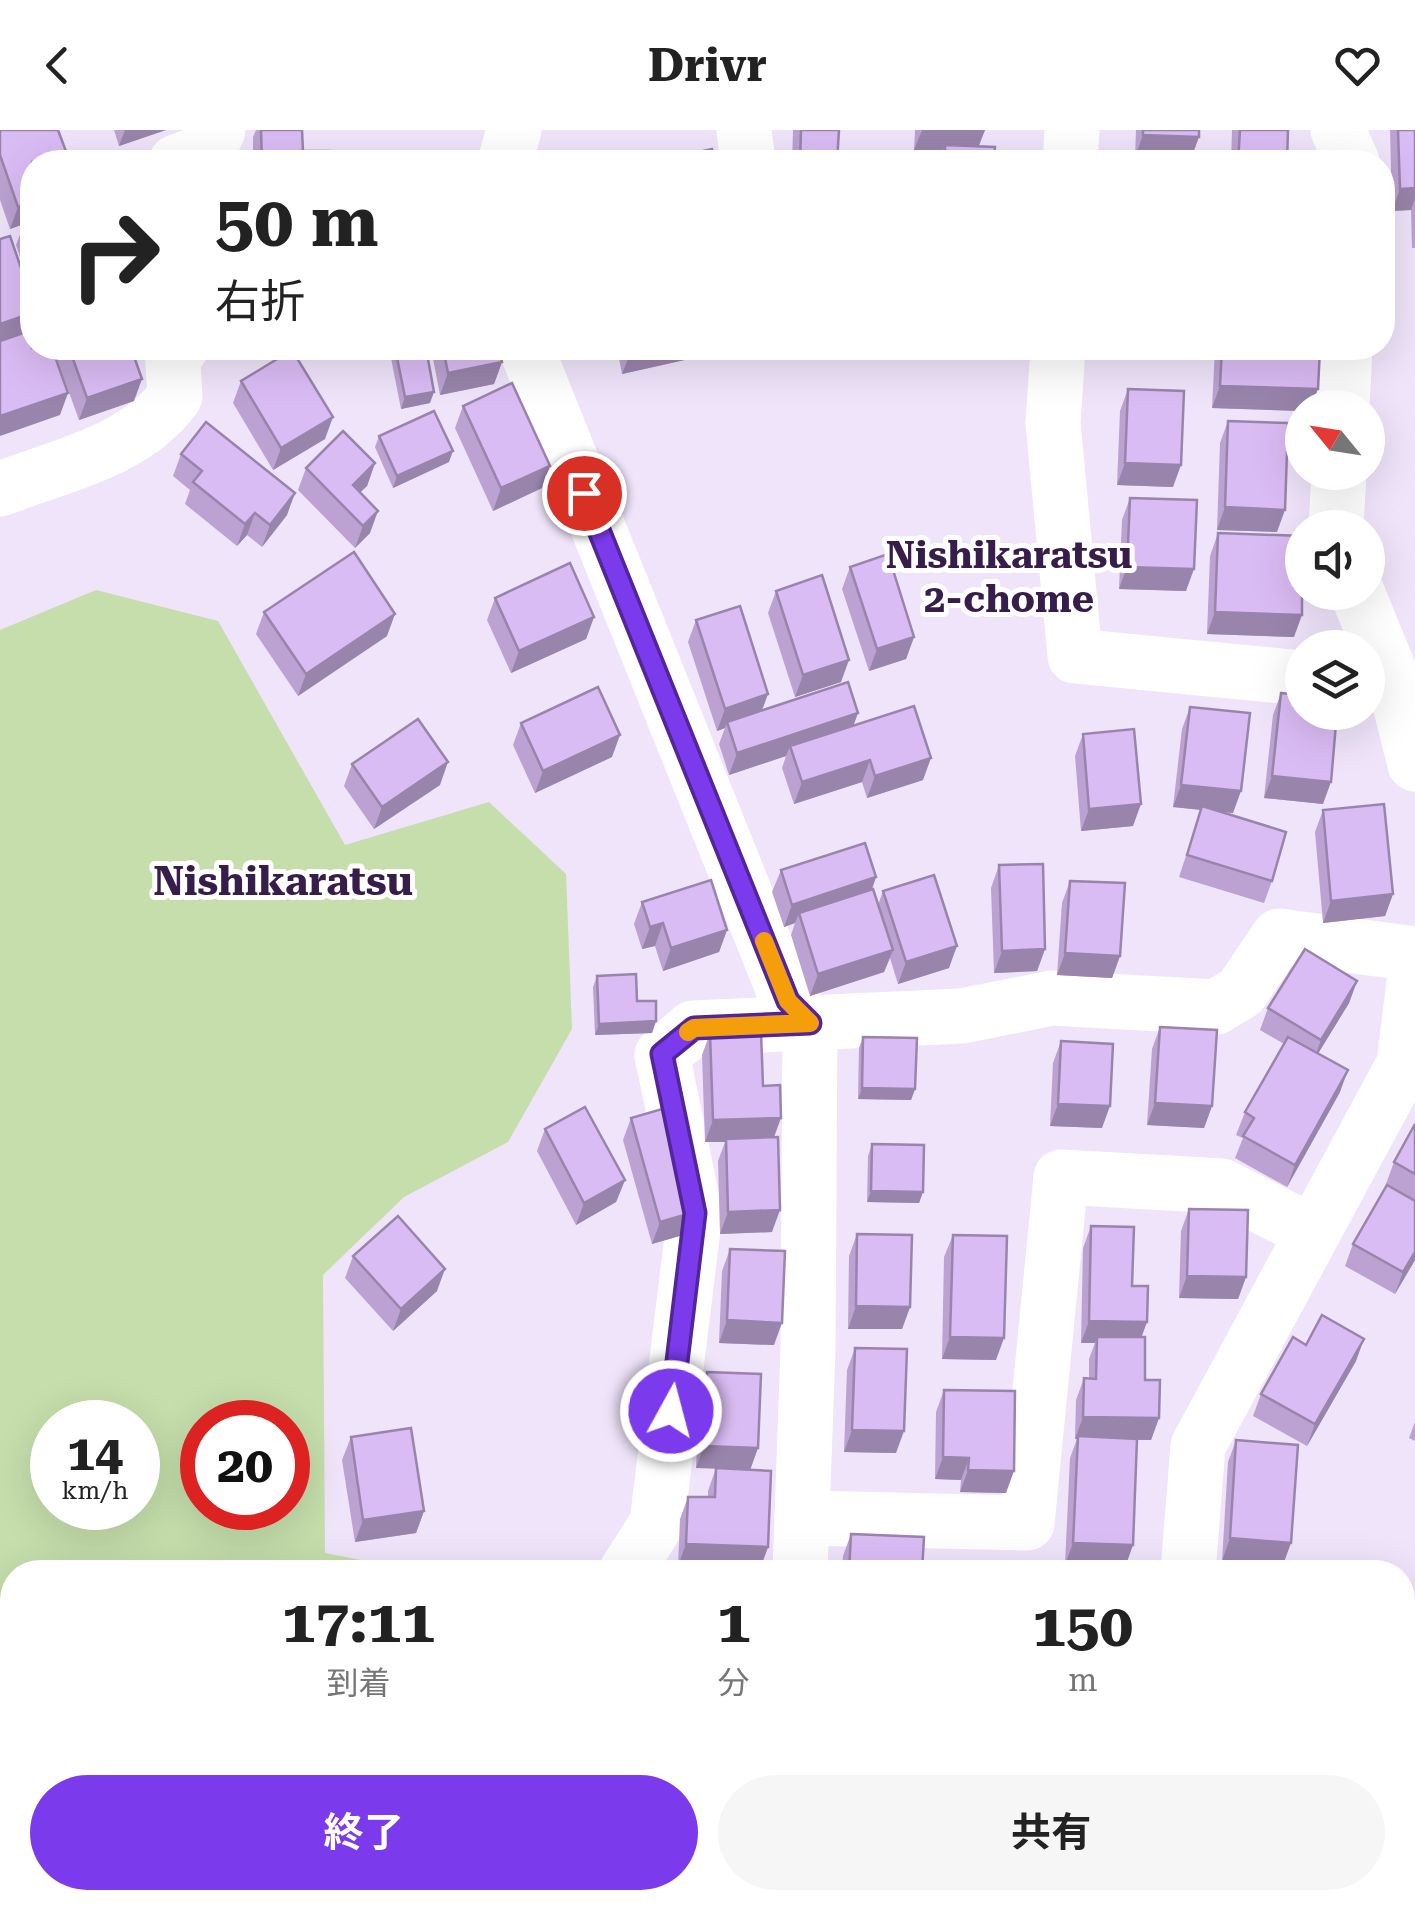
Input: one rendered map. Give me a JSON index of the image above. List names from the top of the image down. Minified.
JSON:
{"districts":["Nishikaratsu 2-chome","Nishikaratsu"],"north":"top left","page":{"header":"Drivr","turn":["50 m","右折"],"speed":"14 km/h","limit":"20","eta":["17:11","到着","1","分","150","m"],"buttons":["終了","共有"]}}
